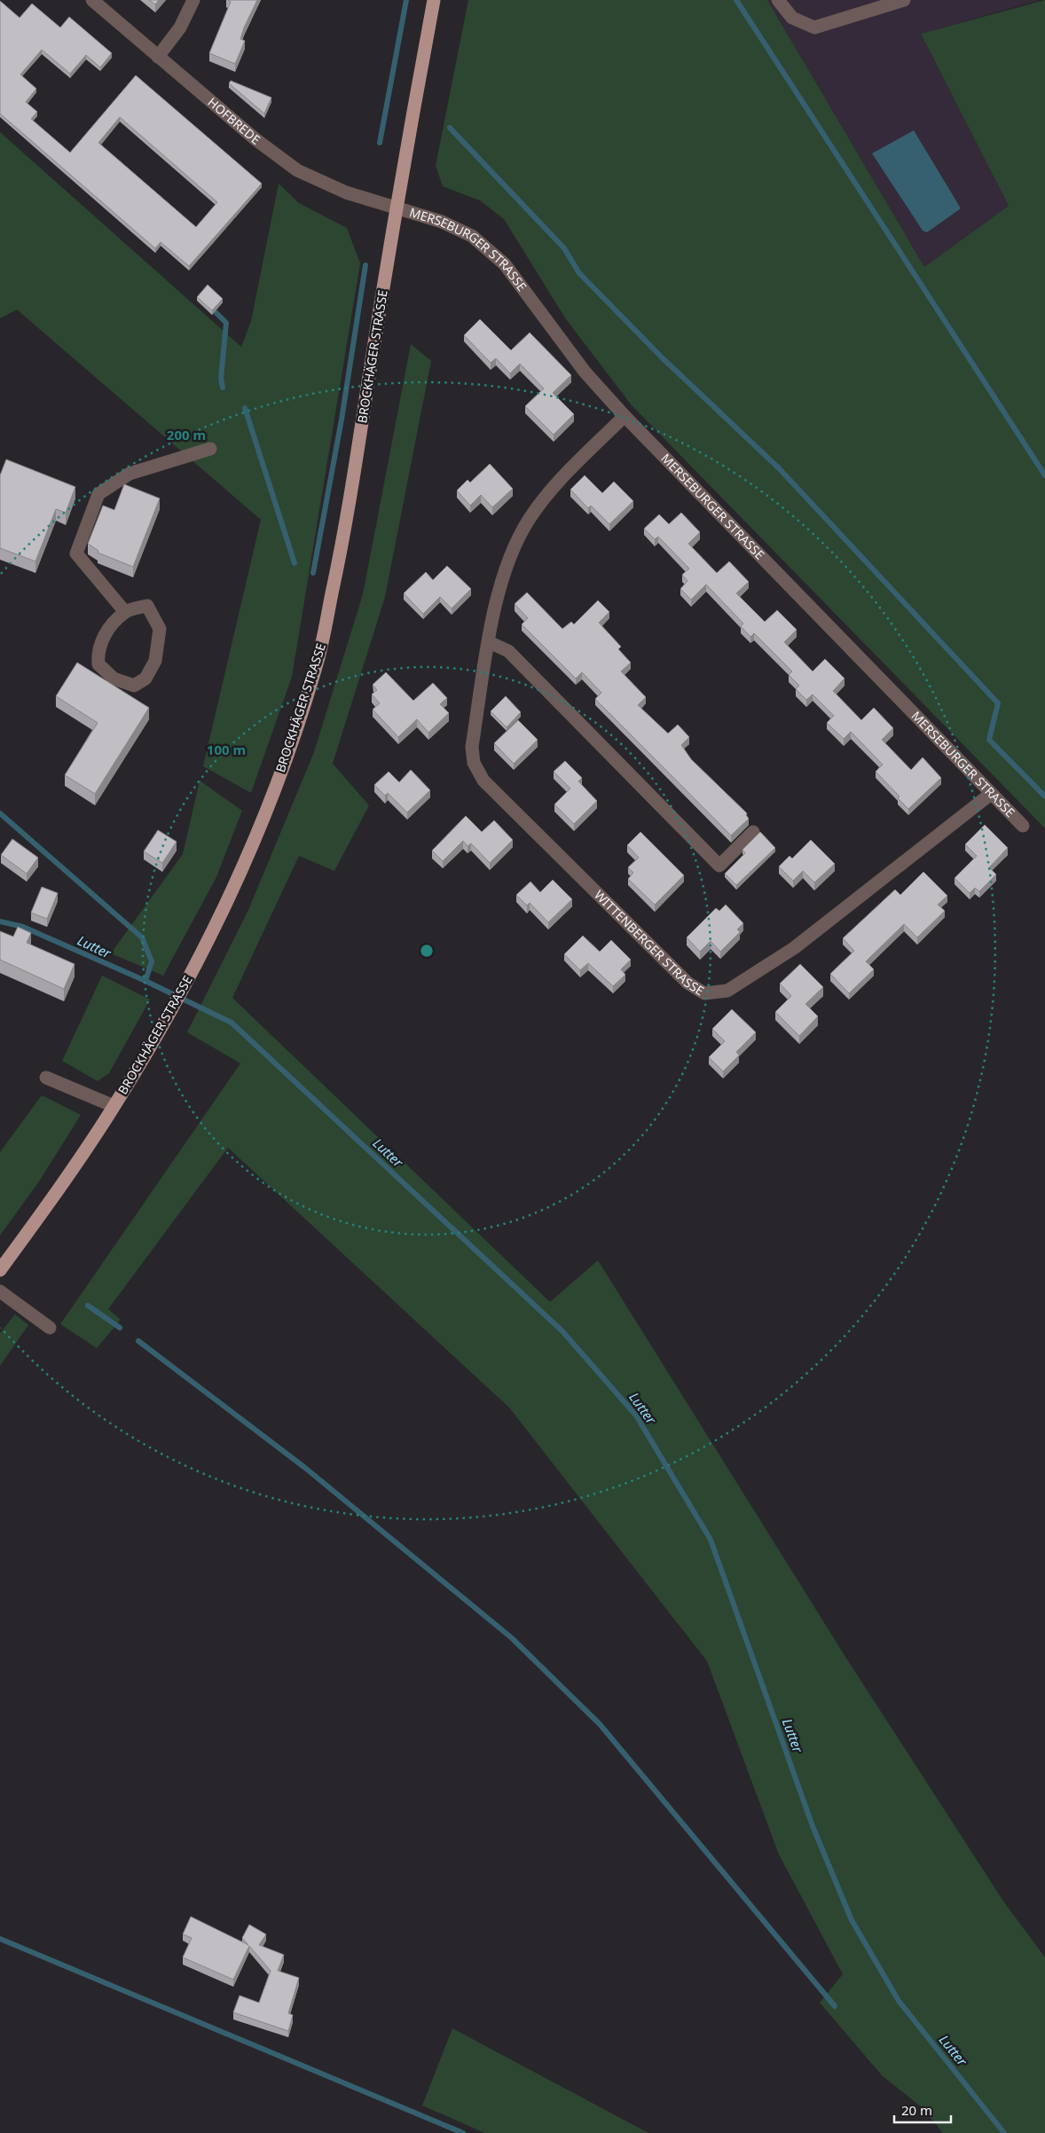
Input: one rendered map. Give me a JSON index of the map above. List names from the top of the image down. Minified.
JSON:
{"streets":{"main road":["BROCKHÄGER STRASSE"],"street":["HOFBREDE","MERSEBURGER STRASSE","WITTENBERGER STRASSE"]},"crossings":[["HOFBREDE","MERSEBURGER STRASSE"],["HOFBREDE","BROCKHÄGER STRASSE"],["MERSEBURGER STRASSE","BROCKHÄGER STRASSE"],["MERSEBURGER STRASSE","WITTENBERGER STRASSE"]],"water":["Lutter"],"scale_bar":"20 m","rings":["200 m","100 m"]}
